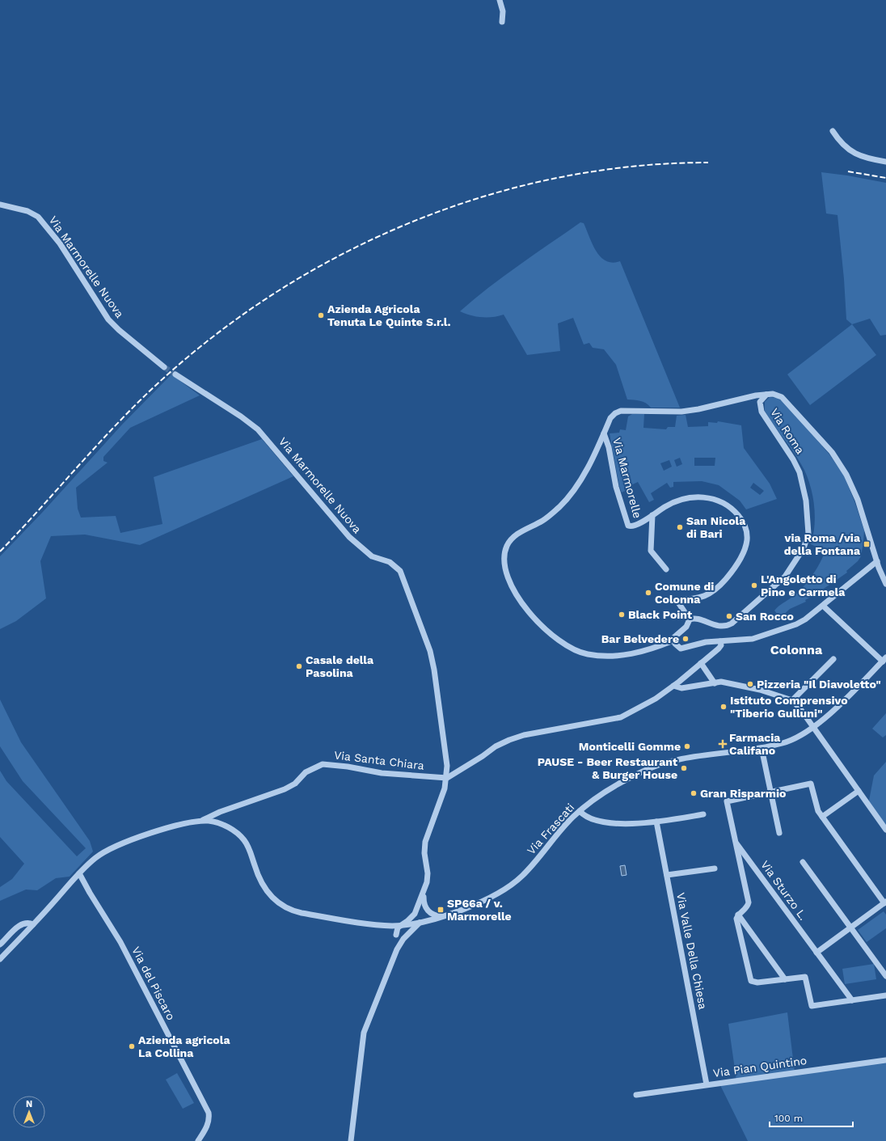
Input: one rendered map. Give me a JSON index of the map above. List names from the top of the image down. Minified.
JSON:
{"streets":{"street":["Via Marmorelle Nuova","Via Roma","Via Marmorelle","Via Santa Chiara","Via Frascati","Via Sturzo L.","Via Valle Della Chiesa","Via del Piscaro","Via Pian Quintino"]},"crossings":[["Via Marmorelle Nuova","Via Santa Chiara"],["Via Marmorelle Nuova","Via Frascati"],["Via Valle Della Chiesa","Via Pian Quintino"]],"districts":["Colonna"],"places":{"other":["Azienda Agricola Tenuta Le Quinte S.r.l.","San Nicola di Bari","L'Angoletto di Pino e Carmela","Comune di Colonna","Black Point","San Rocco","Bar Belvedere","Casale della Pasolina","Pizzeria \"Il Diavoletto\"","Istituto Comprensivo \"Tiberio Gulluni\"","Monticelli Gomme","PAUSE - Beer Restaurant & Burger House","Gran Risparmio","Azienda agricola La Collina"],"transit":["via Roma /via della Fontana","SP66a / v. Marmorelle"],"health":["Farmacia Califano"]},"scale_bar":"100 m","north":"top"}
